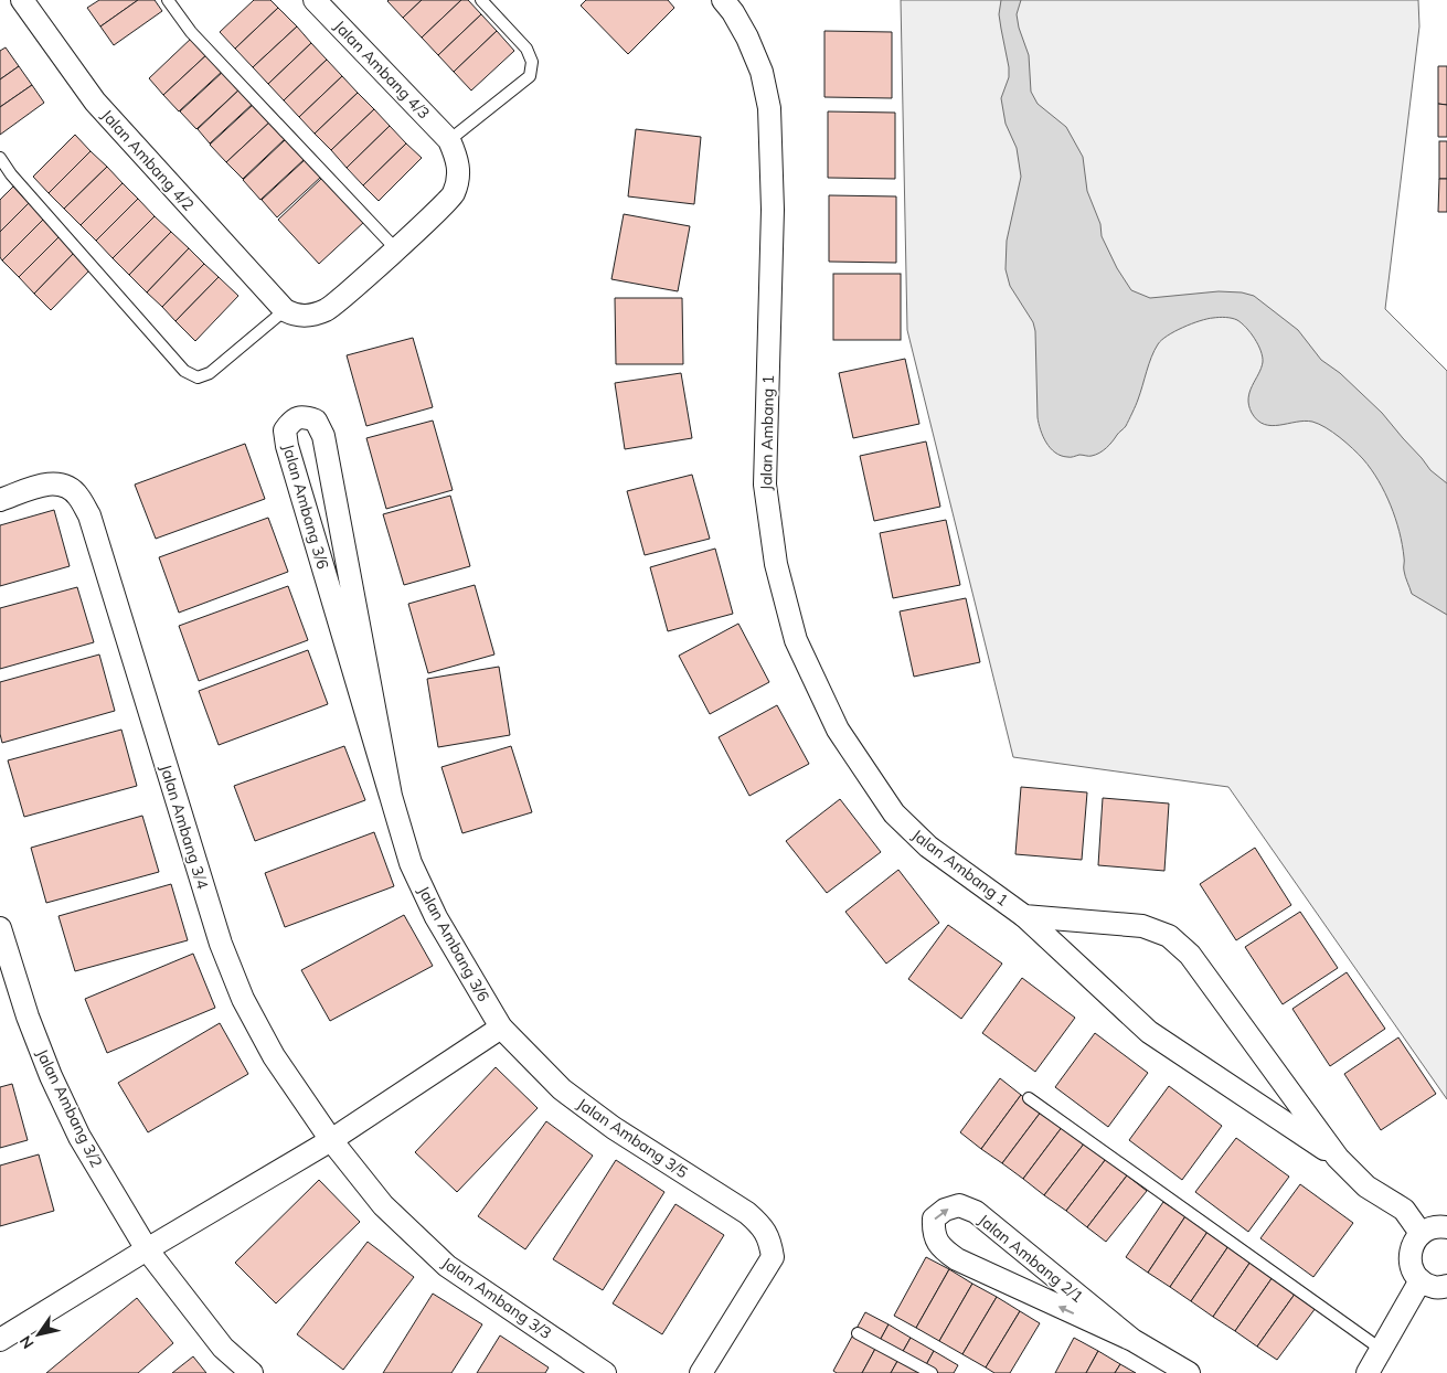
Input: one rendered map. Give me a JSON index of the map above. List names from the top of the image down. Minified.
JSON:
{"streets":{"street":["Jalan Ambang 4/3","Jalan Ambang 4/2","Jalan Ambang 1","Jalan Ambang 3/6","Jalan Ambang 3/4","Jalan Ambang 3/2","Jalan Ambang 3/5","Jalan Ambang 2/1","Jalan Ambang 3/3"]},"crossings":[["Jalan Ambang 3/6","Jalan Ambang 3/5"],["Jalan Ambang 3/4","Jalan Ambang 3/3"]],"north":"bottom left"}
